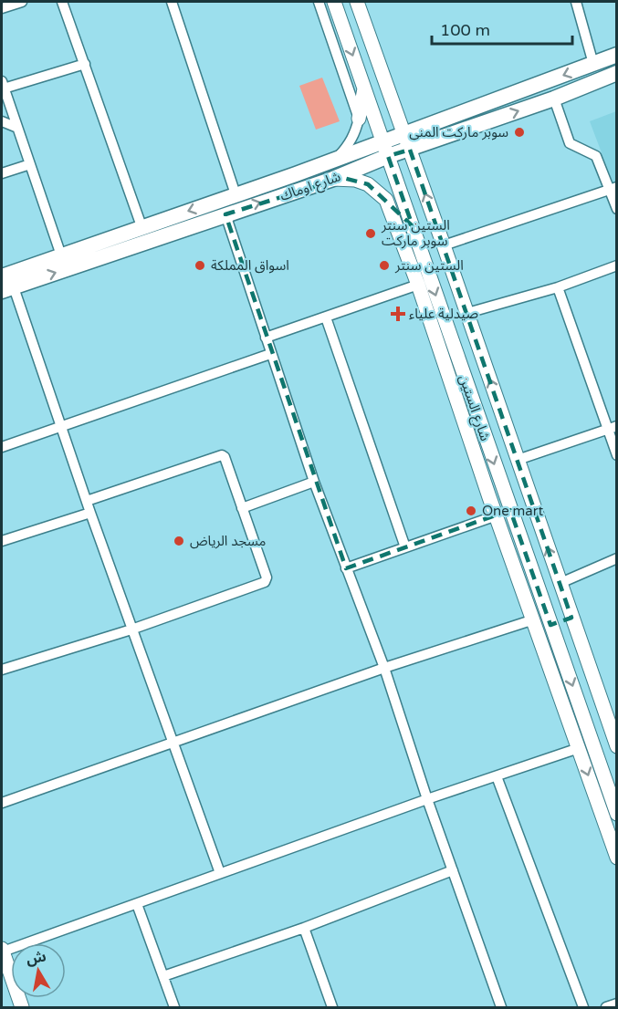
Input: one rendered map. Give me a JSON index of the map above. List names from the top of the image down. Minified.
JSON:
{"streets":{"main road":["شارع اوماك","شارع الستين"]},"crossings":[["شارع اوماك","شارع الستين"]],"places":{"other":["سوبر ماركت المنى","الستين سنتر سوبر ماركت","اسواق المملكة","الستين سنتر","One mart","مسجد الرياض"],"health":["صيدلية علياء"]},"scale_bar":"100 m","north":"top"}
